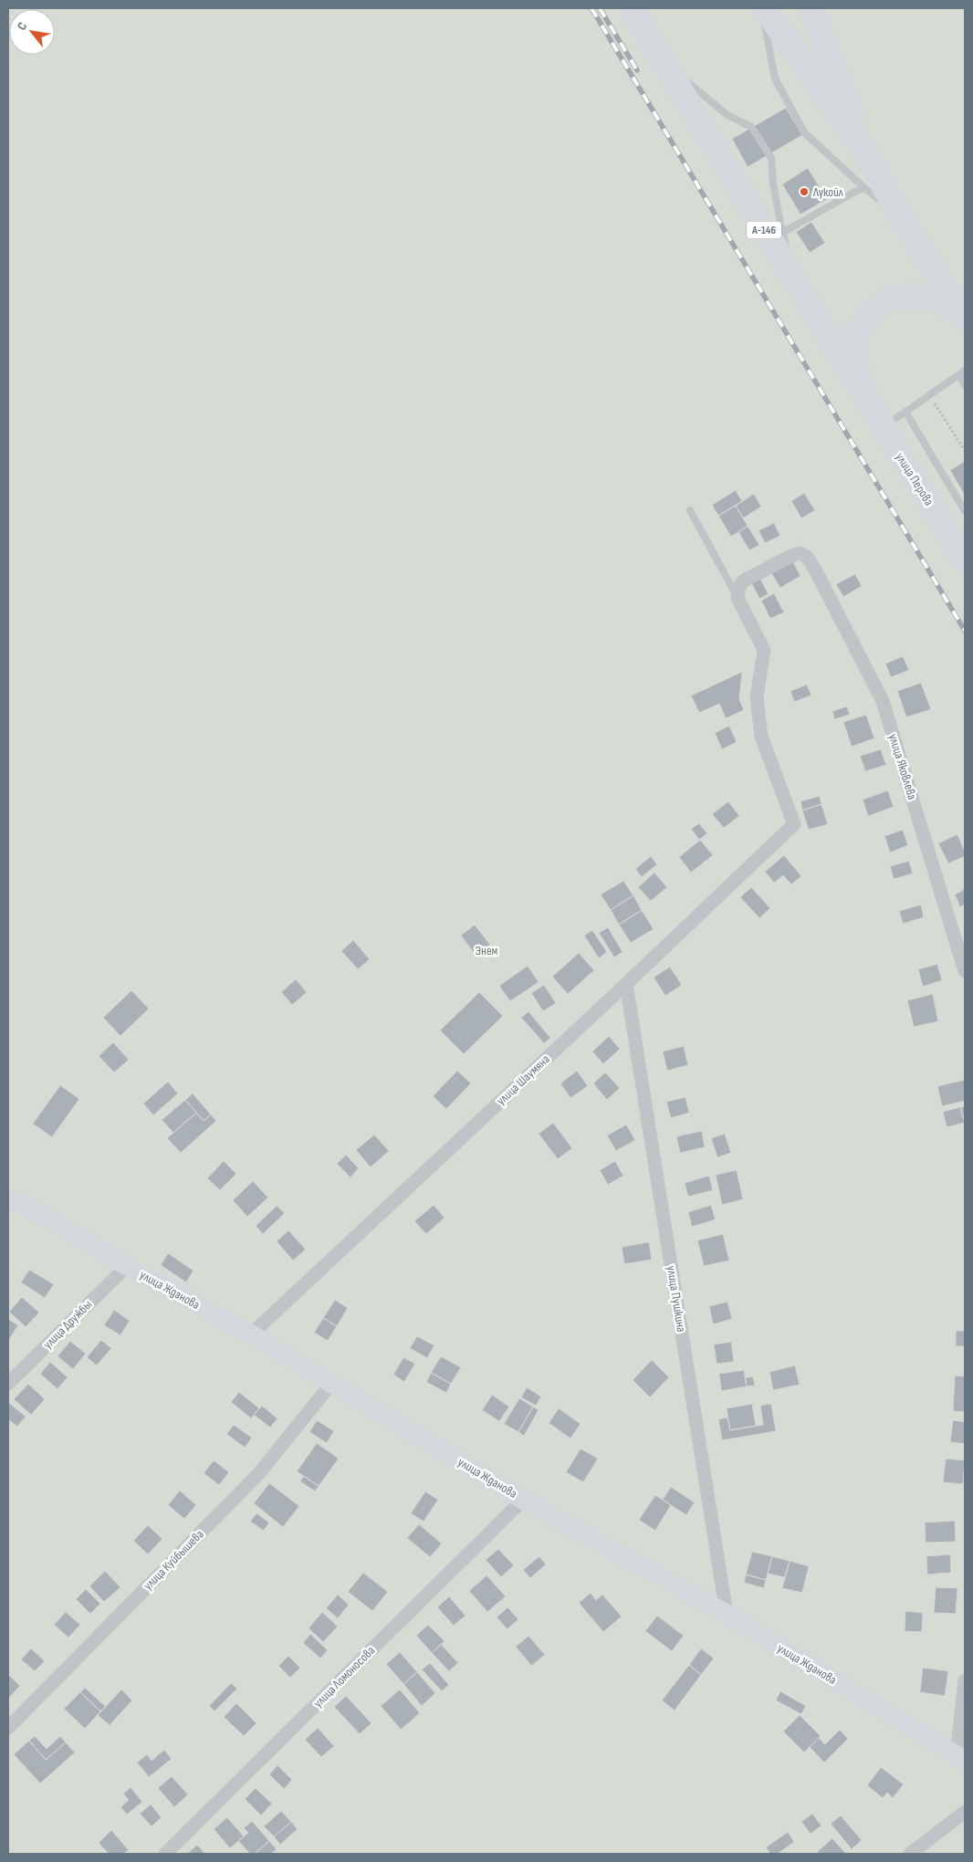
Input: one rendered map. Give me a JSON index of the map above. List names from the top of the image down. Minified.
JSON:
{"streets":{"highway":["А-146","улица Перова"],"street":["улица Яковлева","улица Шаумяна","улица Жданова","улица Пушкина","улица Дружбы","улица Куйбышева","улица Ломоносова"]},"crossings":[["А-146","улица Перова"],["улица Яковлева","улица Шаумяна"],["улица Шаумяна","улица Жданова"],["улица Шаумяна","улица Пушкина"],["улица Жданова","улица Пушкина"],["улица Жданова","улица Дружбы"],["улица Жданова","улица Куйбышева"],["улица Жданова","улица Ломоносова"]],"parks":["Энем"],"places":["Лукойл"],"north":"top left"}
